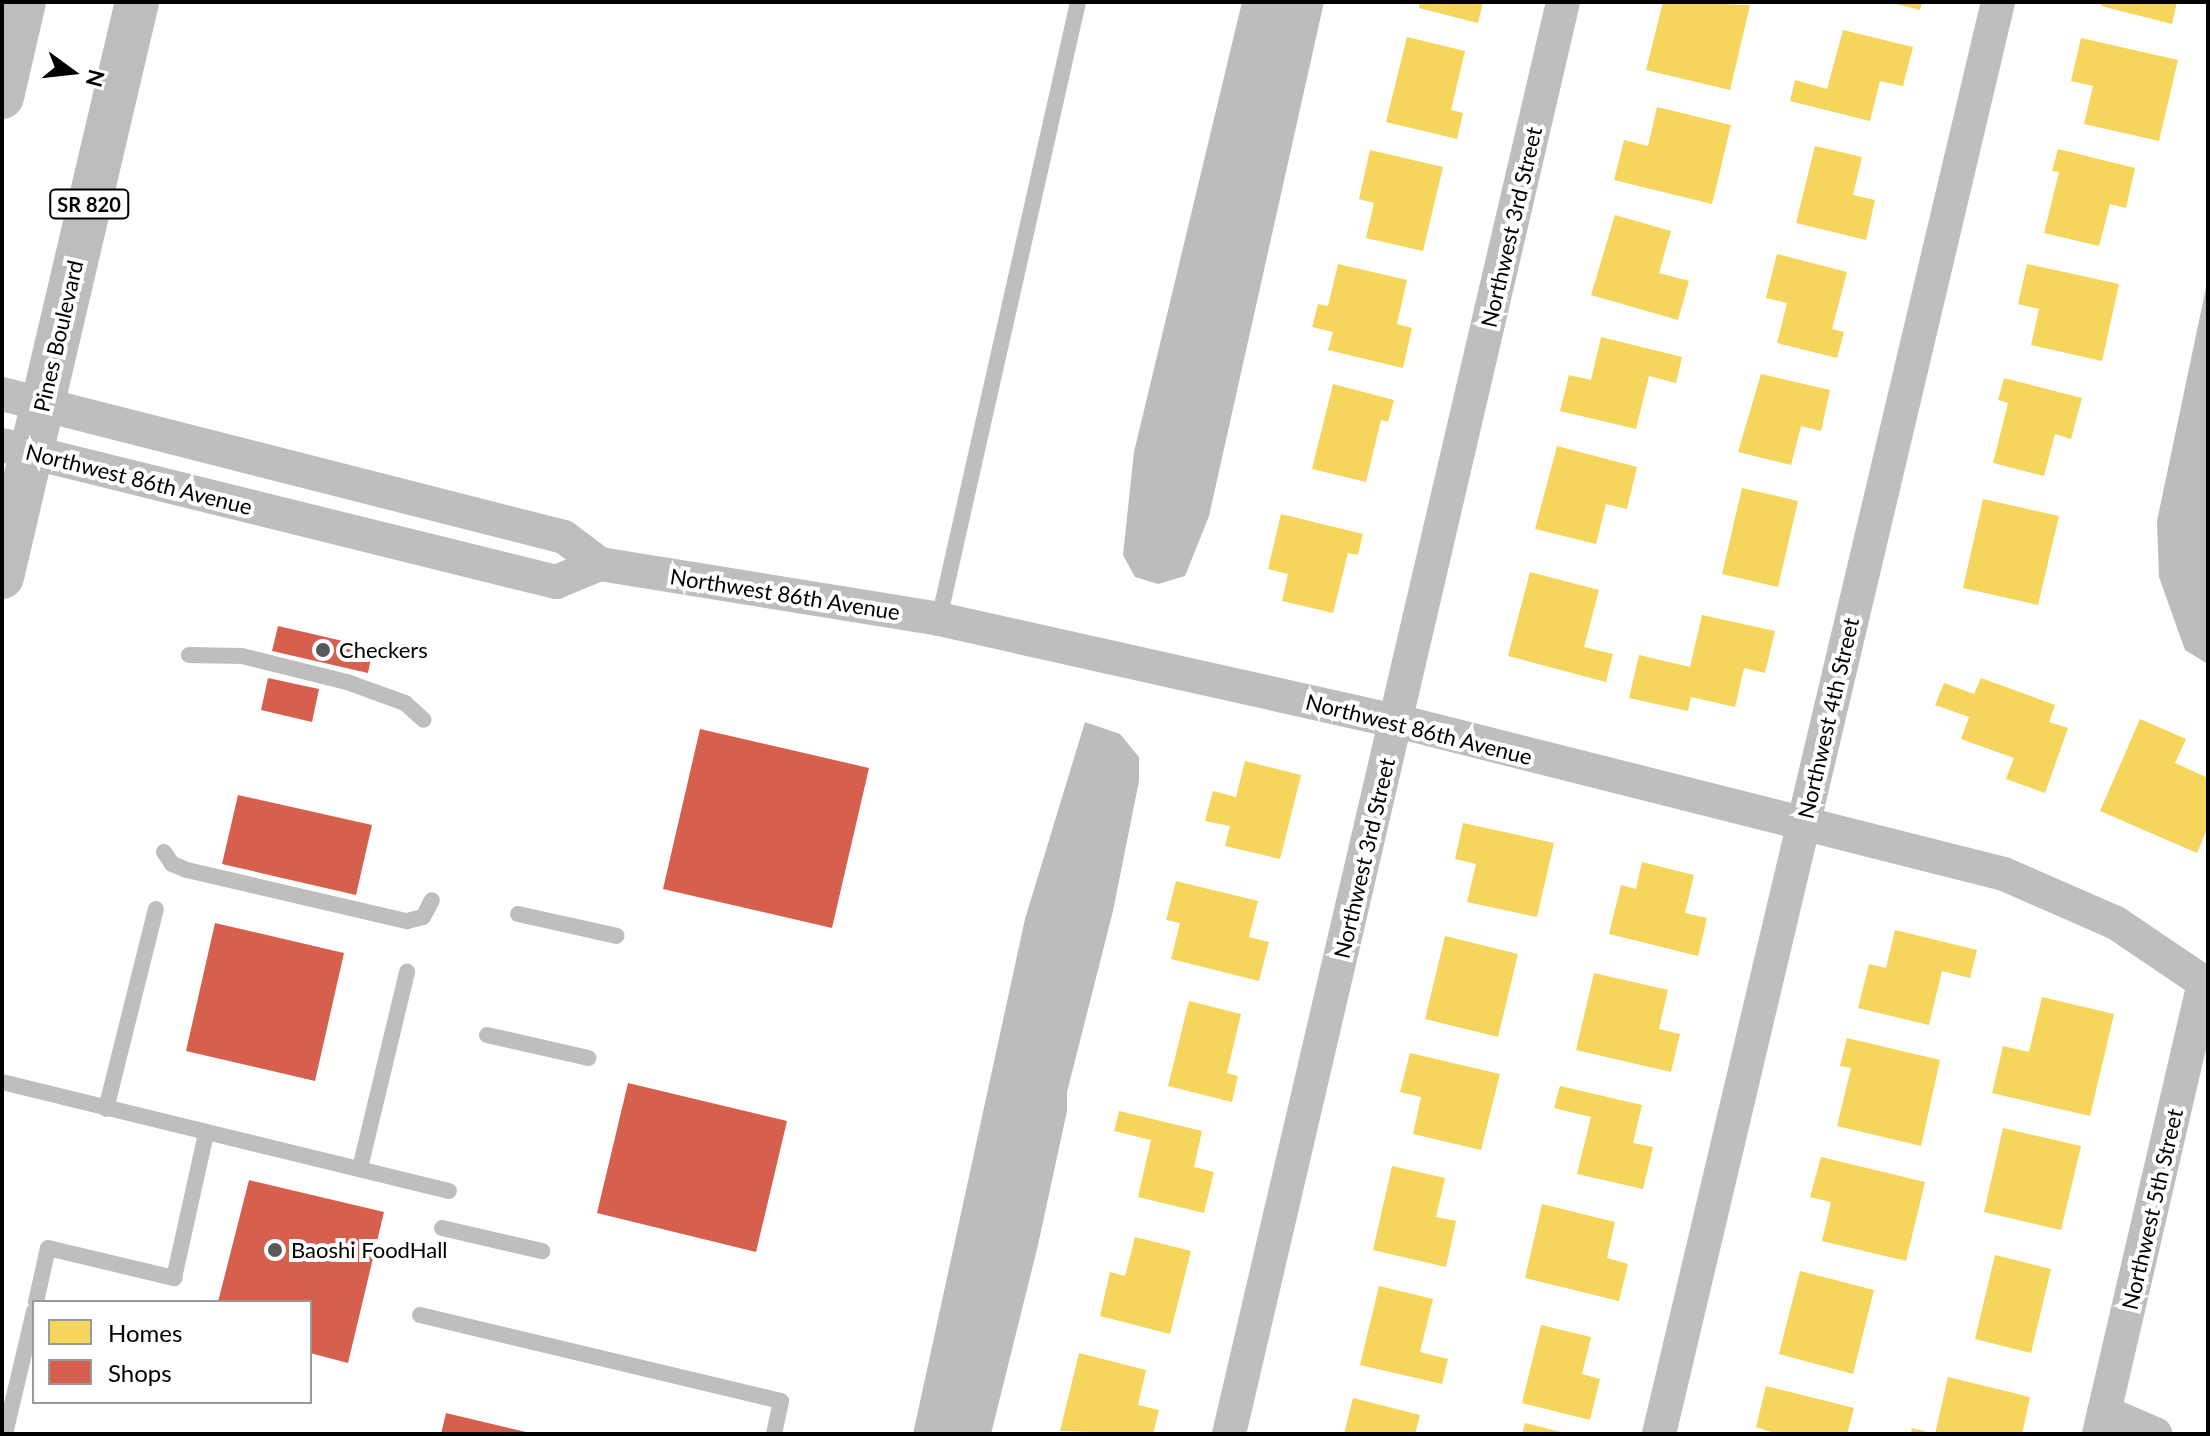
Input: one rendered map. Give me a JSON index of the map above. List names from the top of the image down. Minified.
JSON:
{"streets":{"highway":["SR 820","Pines Boulevard"],"street":["Northwest 3rd Street","Northwest 86th Avenue","Northwest 4th Street","Northwest 5th Street"]},"crossings":[["Northwest 3rd Street","Northwest 86th Avenue"],["Pines Boulevard","Northwest 86th Avenue"],["Northwest 86th Avenue","Northwest 4th Street"],["Northwest 86th Avenue","Northwest 5th Street"]],"places":["Checkers","Baoshi FoodHall"],"legend":["Homes","Shops"],"north":"right"}
